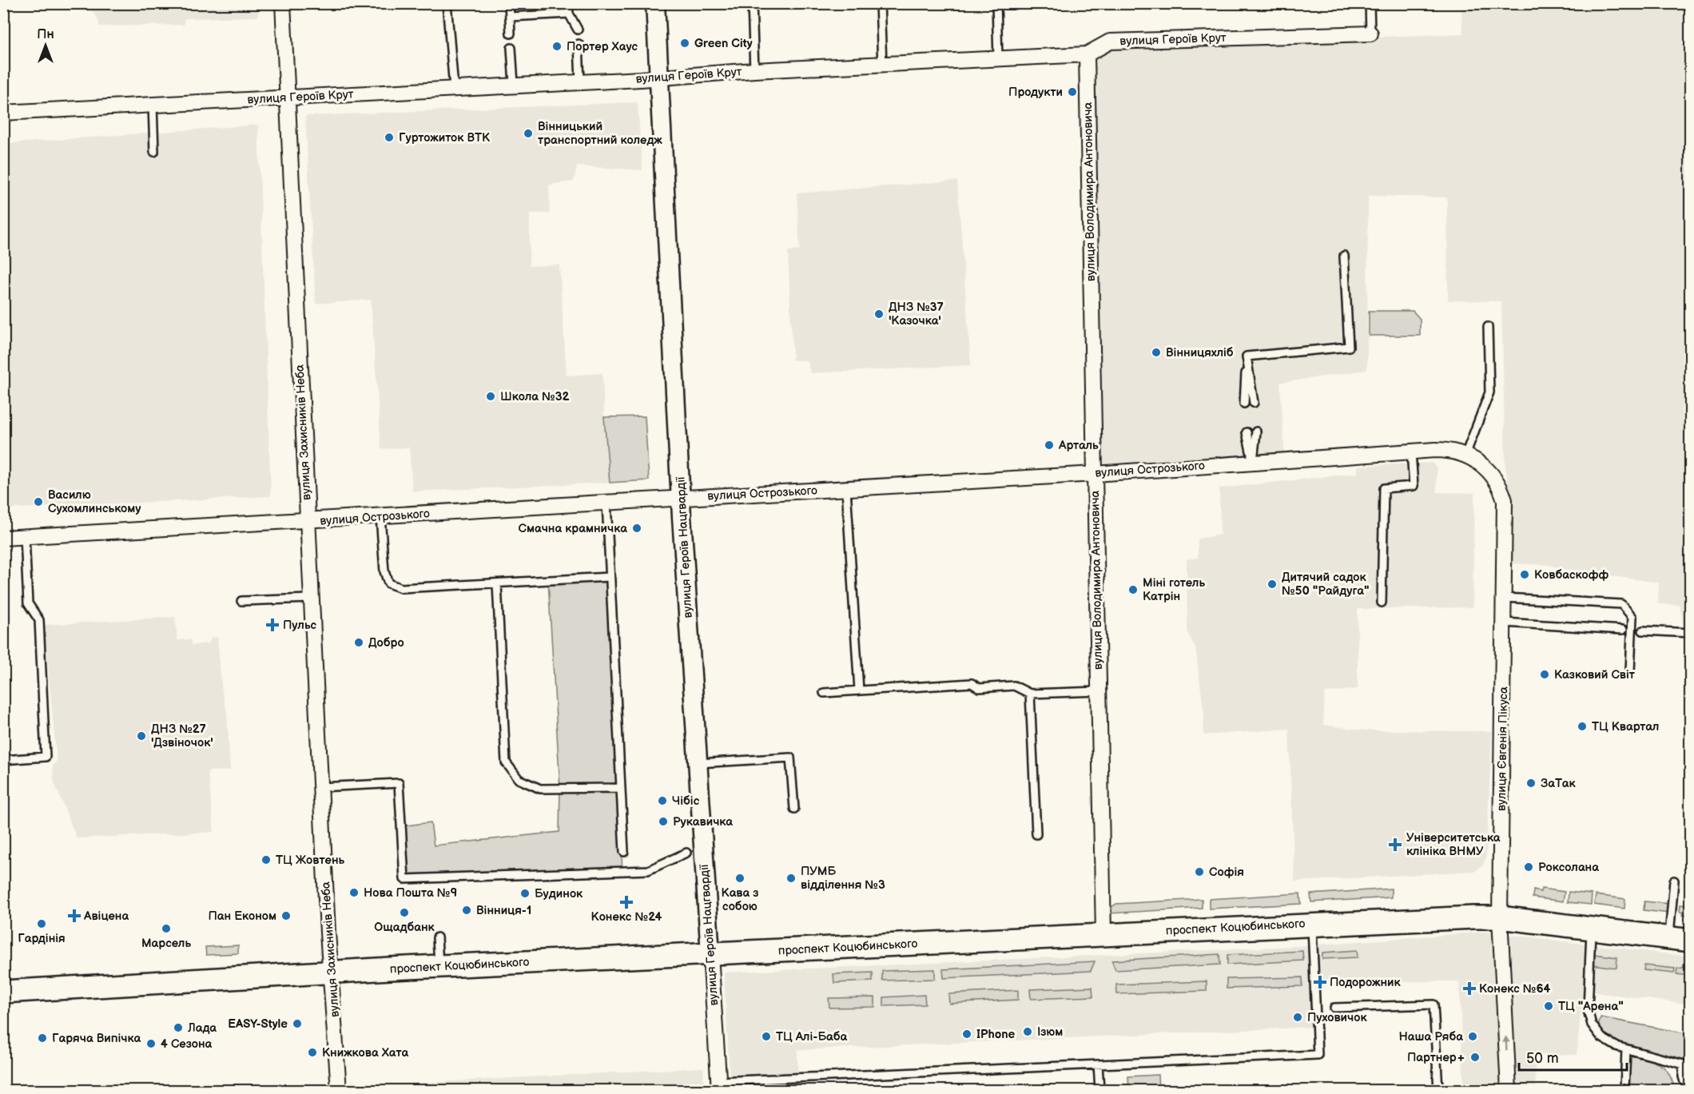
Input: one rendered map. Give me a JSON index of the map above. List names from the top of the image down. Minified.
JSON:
{"streets":{"main road":["проспект Коцюбинського"],"street":["вулиця Героїв Крут","вулиця Володимира Антоновича","вулиця Захисників Неба","вулиця Острозького","вулиця Героїв Нацгвардії","вулиця Євгенія Пікуса"]},"crossings":[["вулиця Героїв Крут","вулиця Володимира Антоновича"],["вулиця Героїв Крут","вулиця Захисників Неба"],["вулиця Героїв Крут","вулиця Героїв Нацгвардії"],["вулиця Володимира Антоновича","вулиця Острозького"],["вулиця Володимира Антоновича","проспект Коцюбинського"],["вулиця Захисників Неба","вулиця Острозького"],["вулиця Захисників Неба","проспект Коцюбинського"],["вулиця Острозького","вулиця Героїв Нацгвардії"],["вулиця Острозького","вулиця Євгенія Пікуса"],["вулиця Героїв Нацгвардії","проспект Коцюбинського"],["вулиця Євгенія Пікуса","проспект Коцюбинського"]],"places":{"other":["Green City","Портер Хаус","Продукти","Вінницький транспортний коледж","Гуртожиток ВТК","ДНЗ №37 'Казочка'","Вінницяхліб","Школа №32","Арталь","Василю Сухомлинському","Смачна крамничка","Ковбаскофф","Дитячий садок №50 \"Райдуга\"","Міні готель Катрін","Добро","Казковий Світ","ТЦ Квартал","ДНЗ №27 'Дзвіночок'","ЗаТак","Чібіс","Рукавичка","ТЦ Жовтень","Роксолана","Софія","Кава з собою","ПУМБ відділення №3","Нова Пошта №9","Будинок","Вінниця-1","Ощадбанк","Пан Економ","Гардінія","Марсель","ТЦ \"Арена\"","Пуховичок","EASY-Style","Лада","Ізюм","IPhone","ТЦ Алі-Баба","Наша Ряба","Гаряча Випічка","4 Сезона","Книжкова Хата","Партнер+"],"health":["Пульс","Університетська клініка ВНМУ","Конекс №24","Авіцена","Подорожник","Конекс №64"]},"scale_bar":"50 m","north":"top"}
